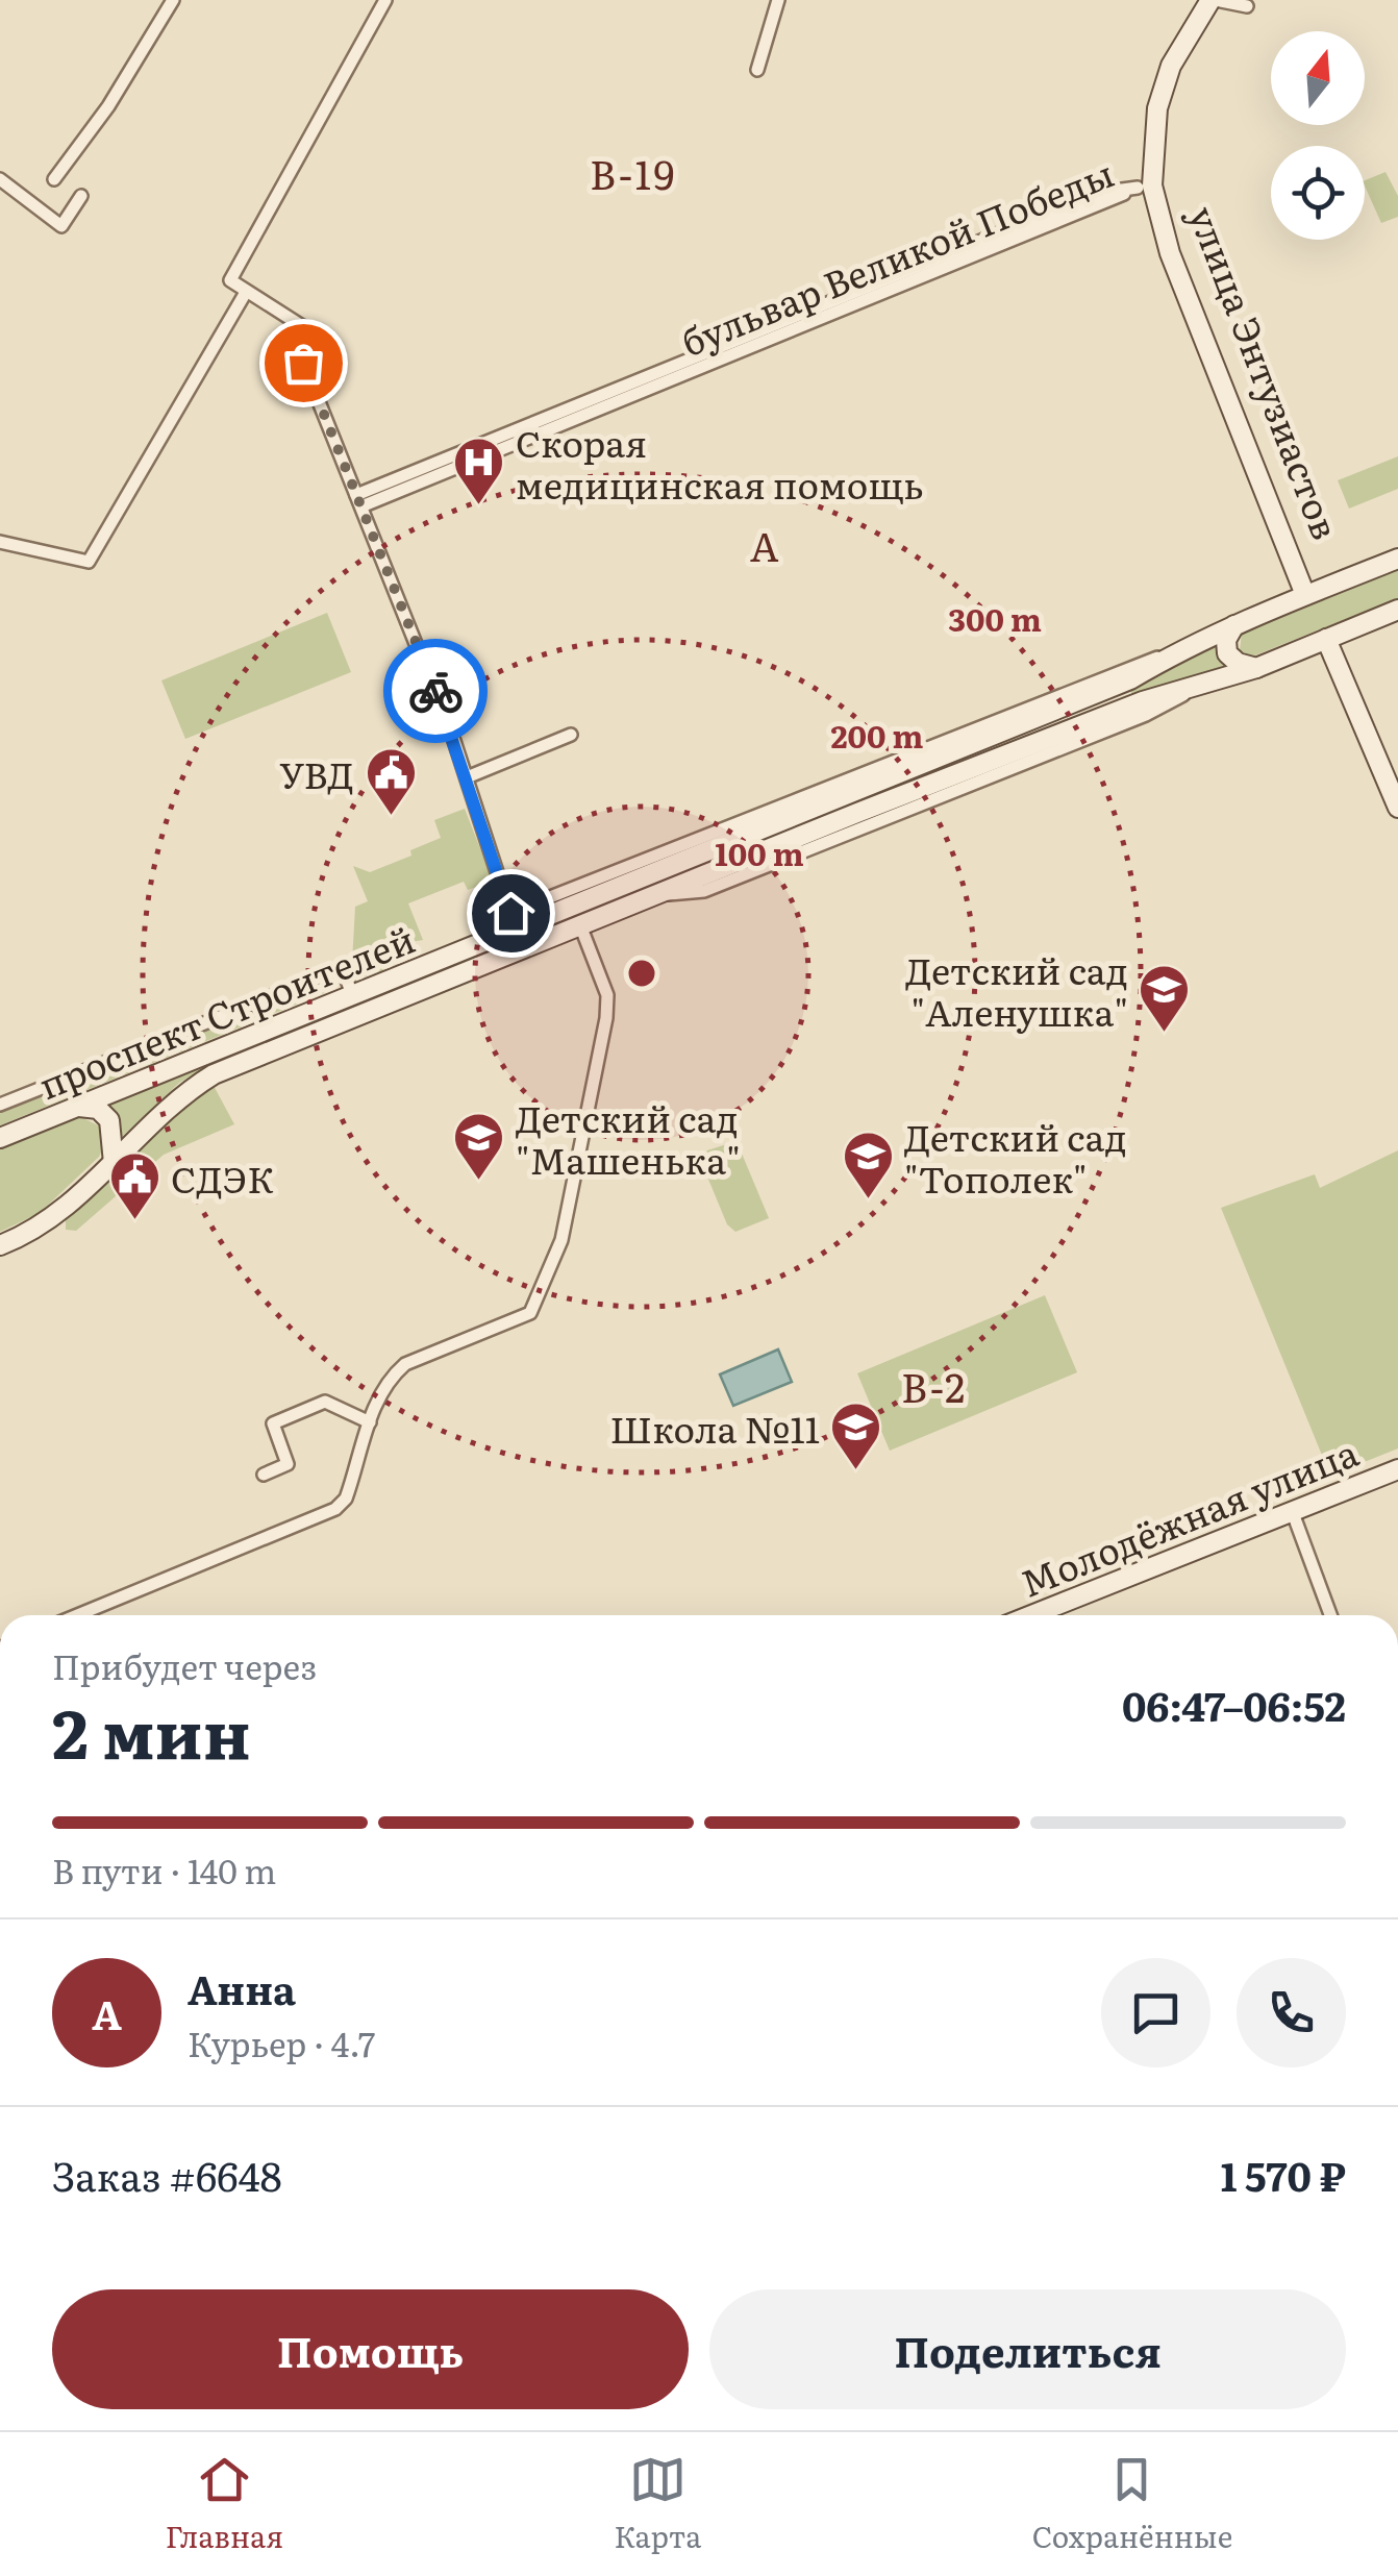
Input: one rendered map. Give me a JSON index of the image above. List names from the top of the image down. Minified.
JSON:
{"streets":{"main road":["улица Энтузиастов","проспект Строителей","Молодёжная улица"],"street":["бульвар Великой Победы"]},"crossings":[["улица Энтузиастов","проспект Строителей"]],"districts":["В-19","А","В-2"],"places":{"hospital":["Скорая медицинская помощь"],"public building":["УВД","СДЭК"],"school or university":["Детский сад \"Аленушка\"","Детский сад \"Машенька\"","Детский сад \"Тополек\"","Школа №11"]},"north":"top","page":{"heading":["2 мин","Прибудет через","06:47–06:52"],"panel":["Анна","Курьер · 4.7","Заказ #6648","1 570 ₽"],"bar":"В пути · 140 m","round":"А","buttons":["Помощь","Поделиться"],"tabs":["Главная","Карта","Сохранённые"]},"rings":["300 m","200 m","100 m"]}
